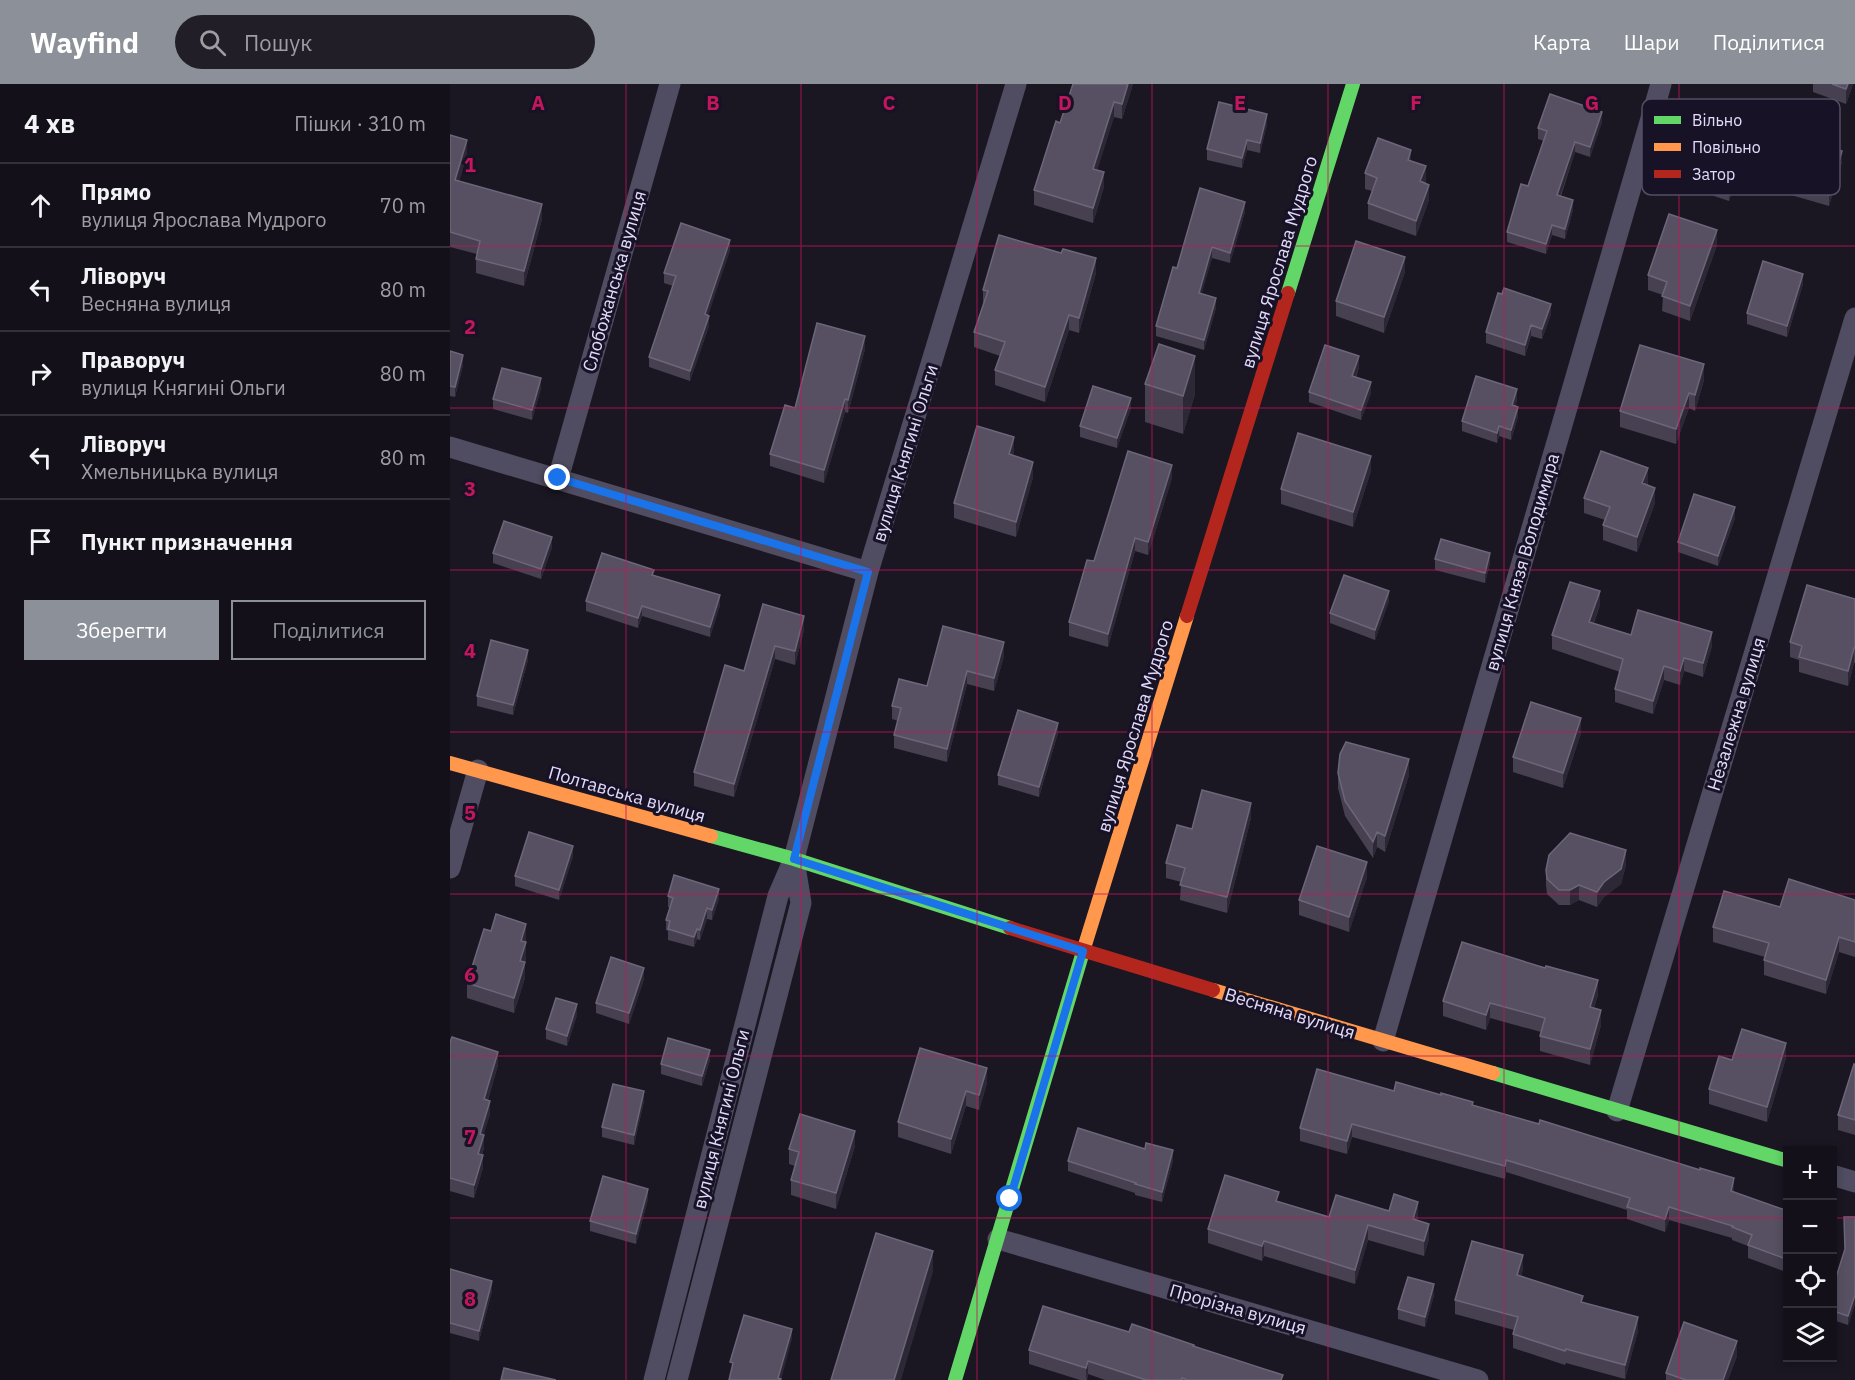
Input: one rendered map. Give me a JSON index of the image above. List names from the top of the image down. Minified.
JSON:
{"streets":{"street":["вулиця Ярослава Мудрого","Слобожанська вулиця","вулиця Княгині Ольги","вулиця Князя Володимира","Незалежна вулиця","Полтавська вулиця","Весняна вулиця","Прорізна вулиця"]},"crossings":[["вулиця Ярослава Мудрого","Весняна вулиця"],["вулиця Ярослава Мудрого","Прорізна вулиця"],["вулиця Княгині Ольги","Полтавська вулиця"],["вулиця Княгині Ольги","Весняна вулиця"],["вулиця Князя Володимира","Весняна вулиця"],["Незалежна вулиця","Весняна вулиця"],["Полтавська вулиця","Весняна вулиця"]],"legend":["Вільно","Повільно","Затор"],"page":{"header":"Wayfind","search":"Пошук","nav":["Карта","Шари","Поділитися"],"heading":["4 хв","Пішки · 310 m"],"list":[["Прямо","вулиця Ярослава Мудрого","70 m"],["Ліворуч","Весняна вулиця","80 m"],["Праворуч","вулиця Княгині Ольги","80 m"],["Ліворуч","Хмельницька вулиця","80 m"],"Пункт призначення"],"buttons":["Зберегти","Поділитися"],"map_buttons":["+","−"]},"grid":{"columns":["A","B","C","D","E","F","G"],"rows":["1","2","3","4","5","6","7","8"]}}
